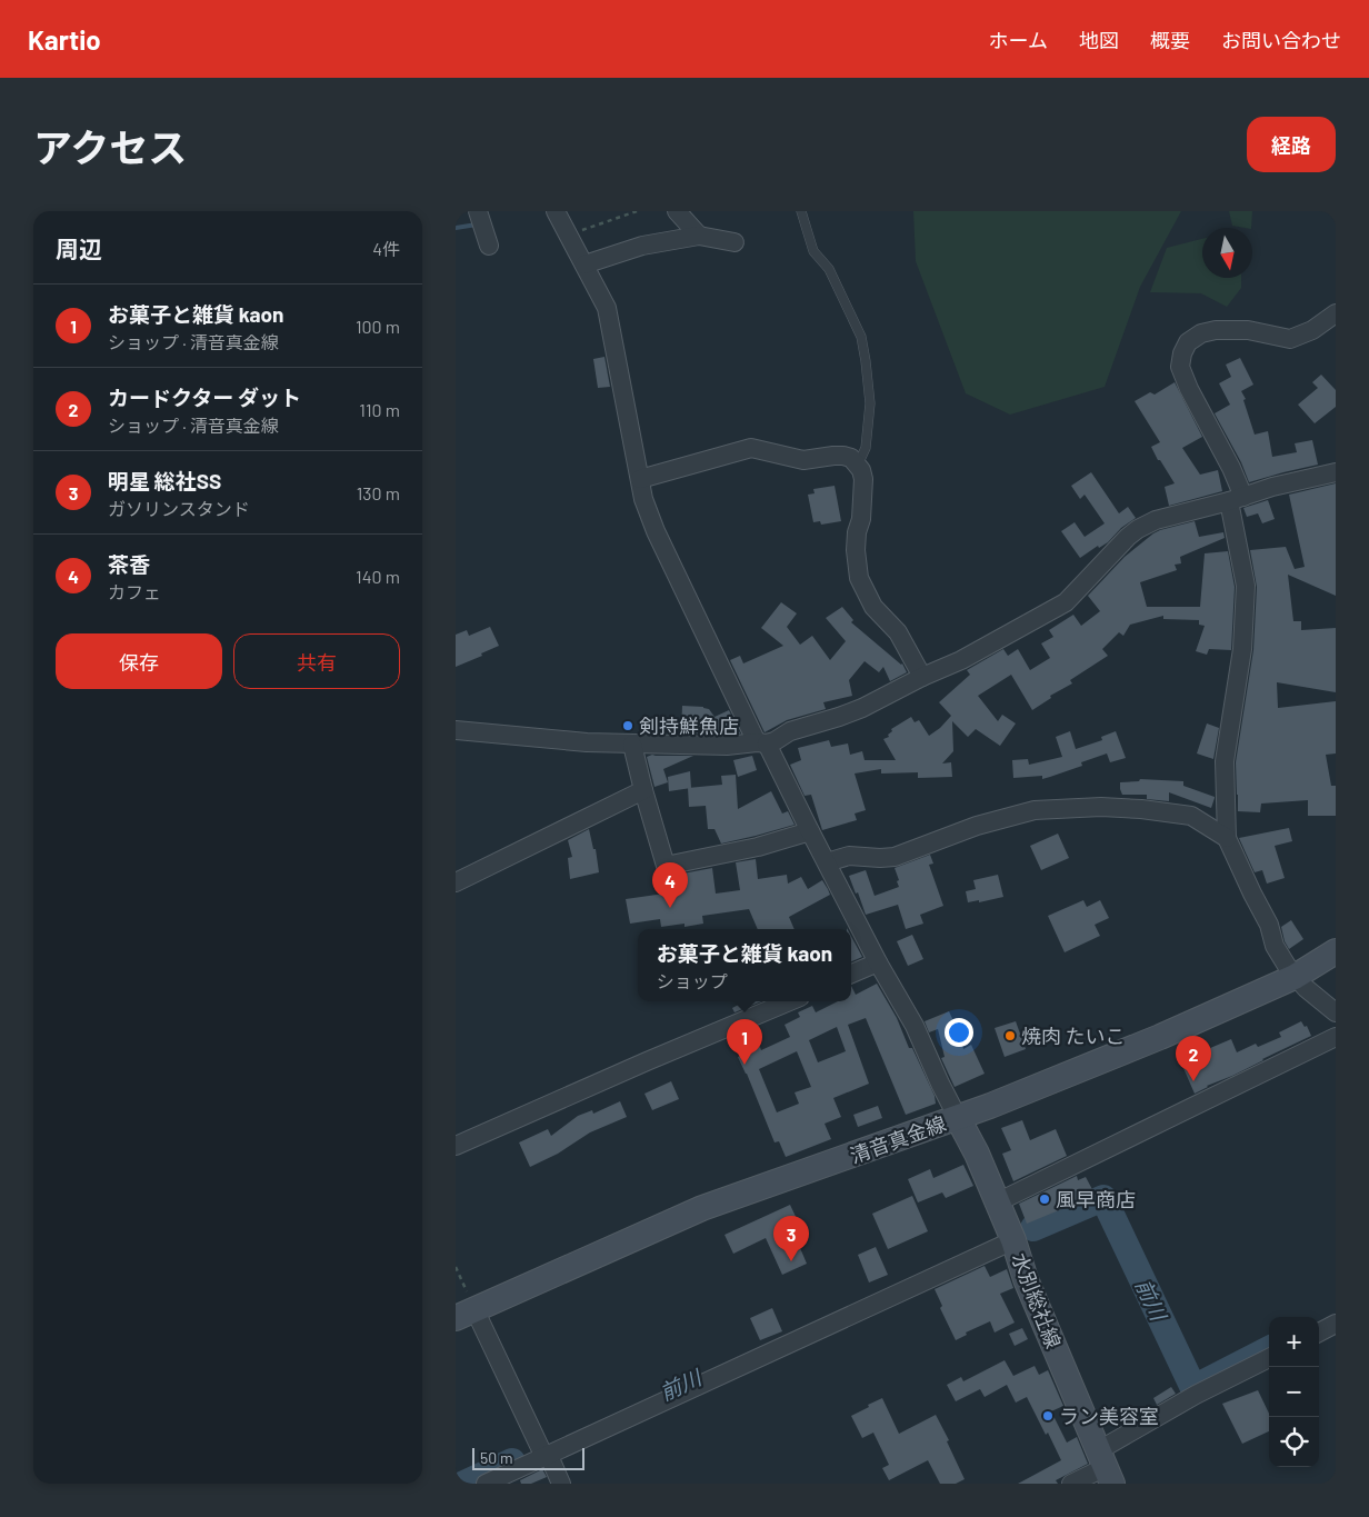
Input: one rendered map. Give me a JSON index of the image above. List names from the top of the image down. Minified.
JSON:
{"streets":{"main road":["清音真金線","水別総社線"]},"crossings":[["清音真金線","水別総社線"]],"water":["前川"],"places":["剣持鮮魚店","焼肉 たいこ","風早商店","ラン美容室"],"scale_bar":"50 m","north":"bottom","page":{"header":"Kartio","nav":["ホーム","地図","概要","お問い合わせ"],"title":"アクセス","buttons":["経路",["保存","共有"]],"heading":["周辺","4件"],"list":[{"mark":"1","name":"お菓子と雑貨 kaon","note":"ショップ · 清音真金線","value":"100 m"},{"mark":"2","name":"カードクター ダット","note":"ショップ · 清音真金線","value":"110 m"},{"mark":"3","name":"明星 総社SS","note":"ガソリンスタンド","value":"130 m"},{"mark":"4","name":"茶香","note":"カフェ","value":"140 m"}],"pins":["4","1","2","3"],"popup":["お菓子と雑貨 kaon","ショップ"],"map_buttons":["+","−"],"scale":"50 m"}}
